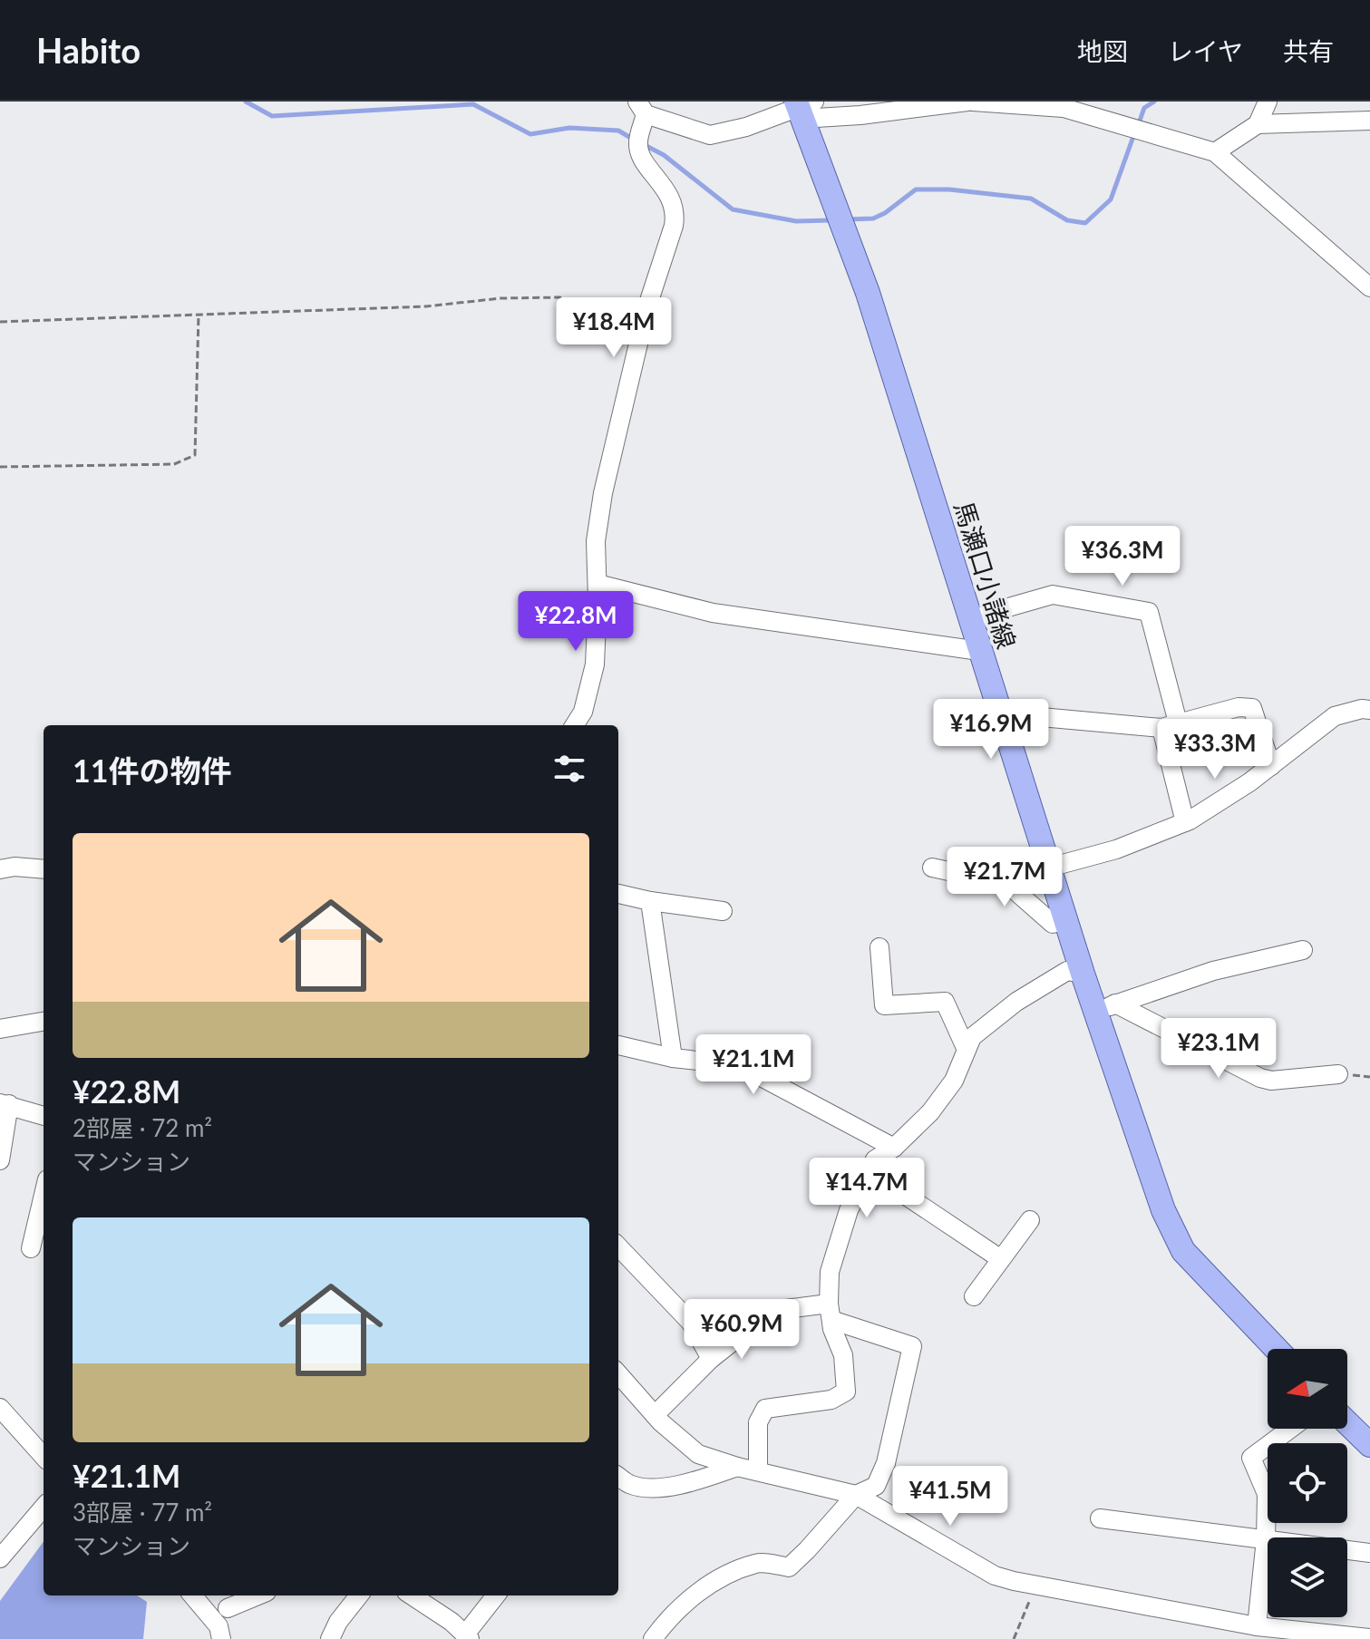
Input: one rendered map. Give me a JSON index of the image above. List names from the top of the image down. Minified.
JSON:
{"streets":{"main road":["馬瀬口小諸線"]},"north":"left","page":{"header":"Habito","nav":["地図","レイヤ","共有"],"price":["¥18.4M","¥36.3M","¥22.8M","¥16.9M","¥33.3M","¥21.7M","¥23.1M","¥21.1M","¥14.7M","¥60.9M","¥41.5M"],"heading":"11件の物件","list":[{"name":"¥22.8M","note":"2部屋 · 72 m² · マンション"},{"name":"¥21.1M","note":"3部屋 · 77 m² · マンション"}]}}
